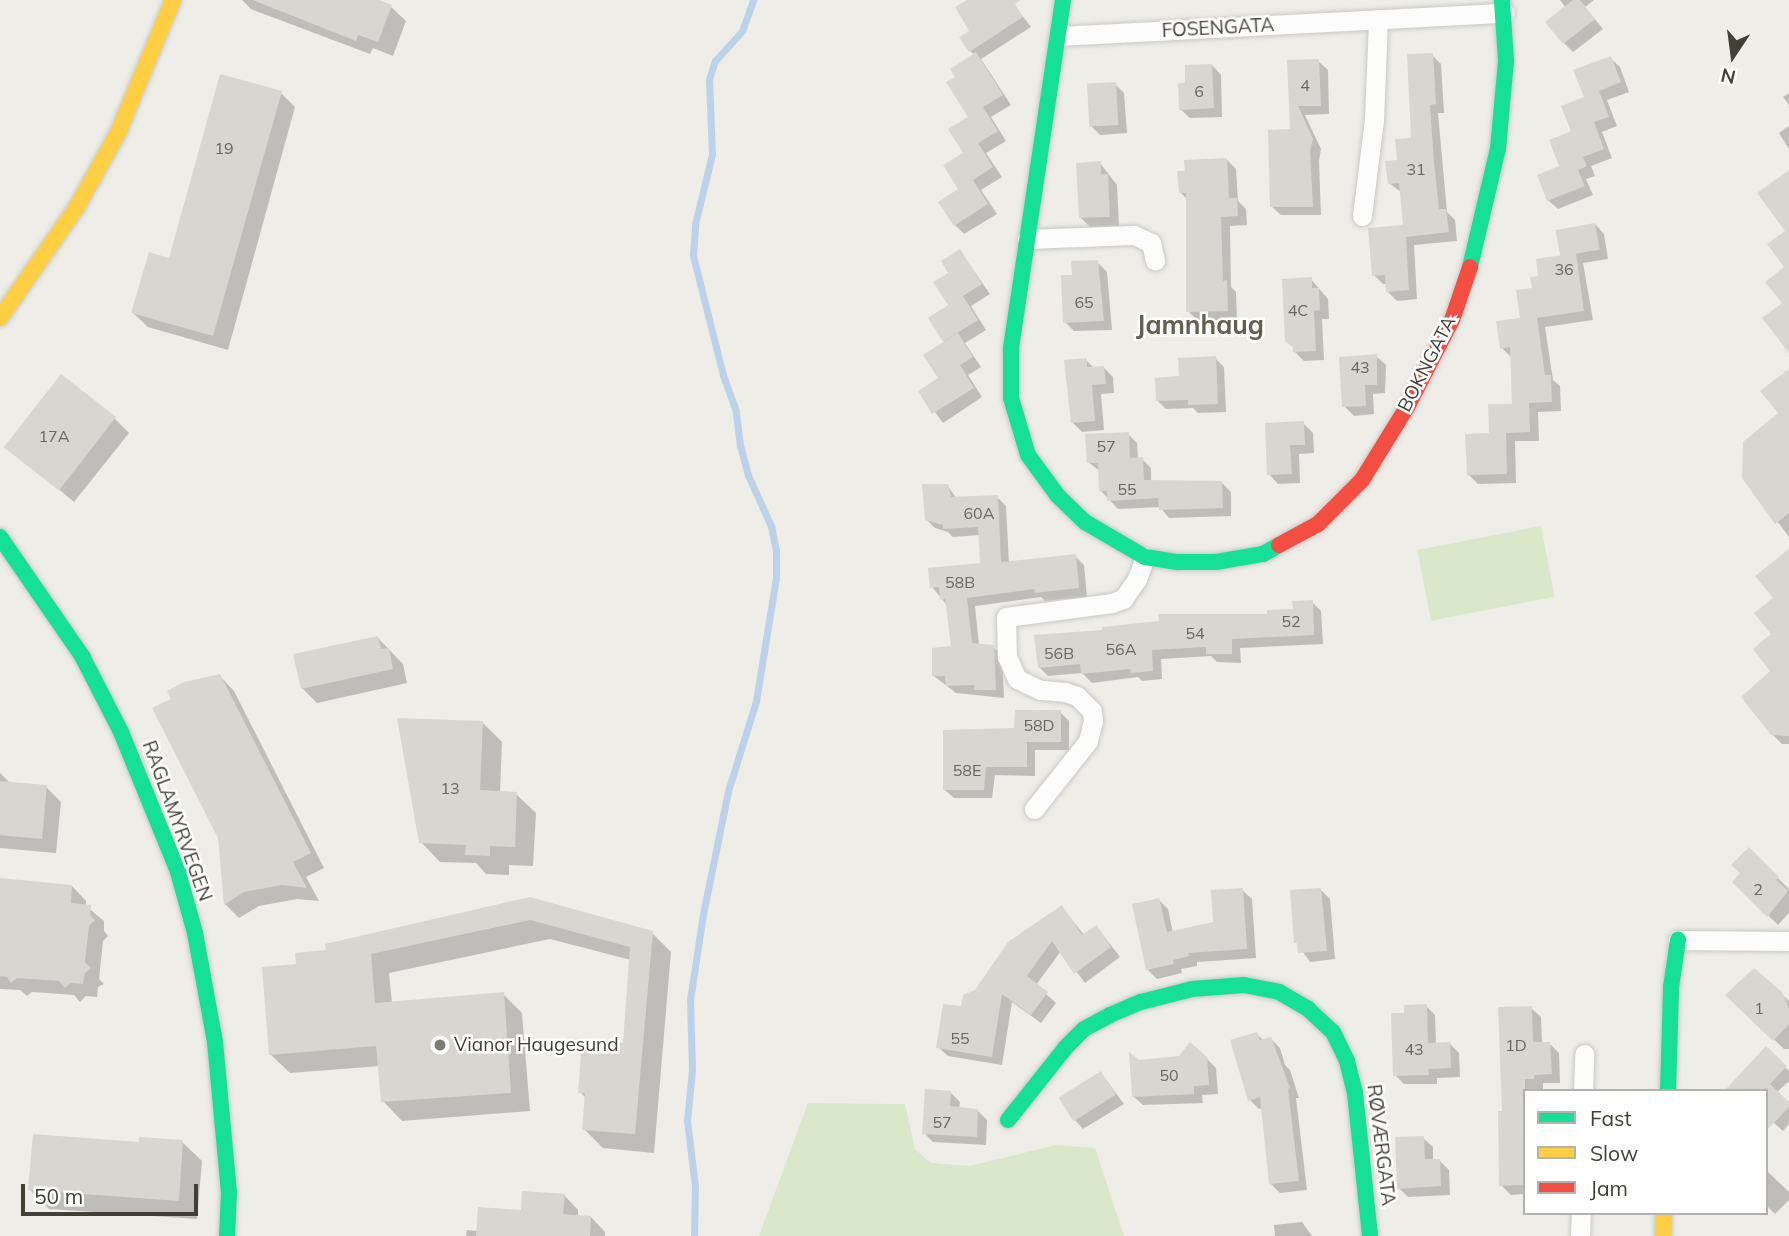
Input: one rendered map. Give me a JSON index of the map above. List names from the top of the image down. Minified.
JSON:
{"streets":{"street":["FOSENGATA","BOKNGATA","RAGLAMYRVEGEN","RØVÆRGATA"]},"crossings":[["FOSENGATA","BOKNGATA"]],"districts":["Jamnhaug"],"places":["Vianor Haugesund"],"house_numbers":["4","6","19","31","36","65","4C","43","17A","57","55","60A","58B","52","54","56A","56B","58D","58E","13","2","1","55","1D","43","50","57"],"legend":["Fast","Slow","Jam"],"scale_bar":"50 m","north":"bottom"}
